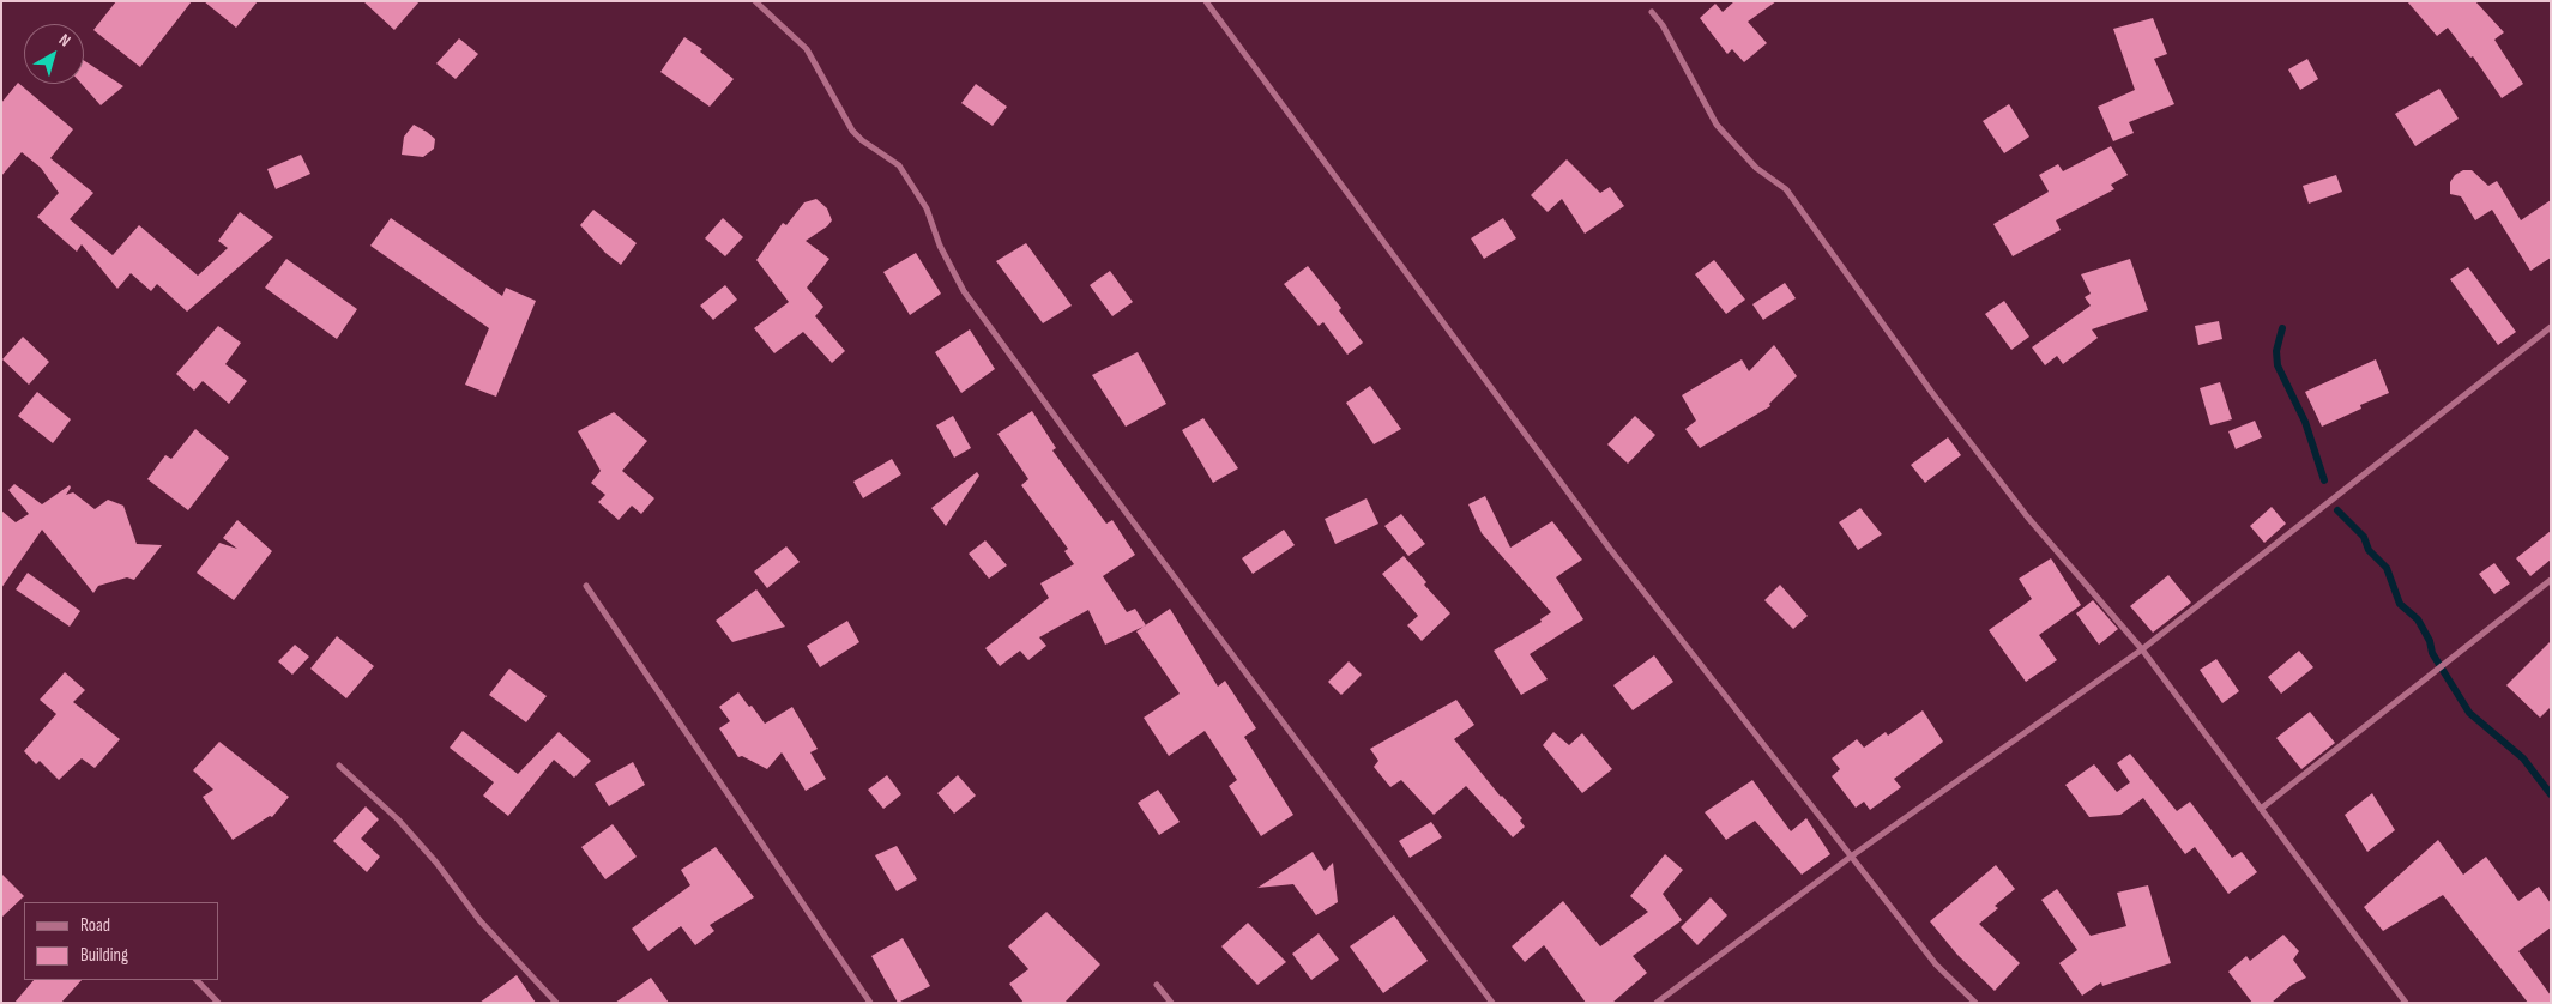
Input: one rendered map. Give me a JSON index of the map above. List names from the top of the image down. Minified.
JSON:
{"legend":["Road","Building"],"north":"top right"}
